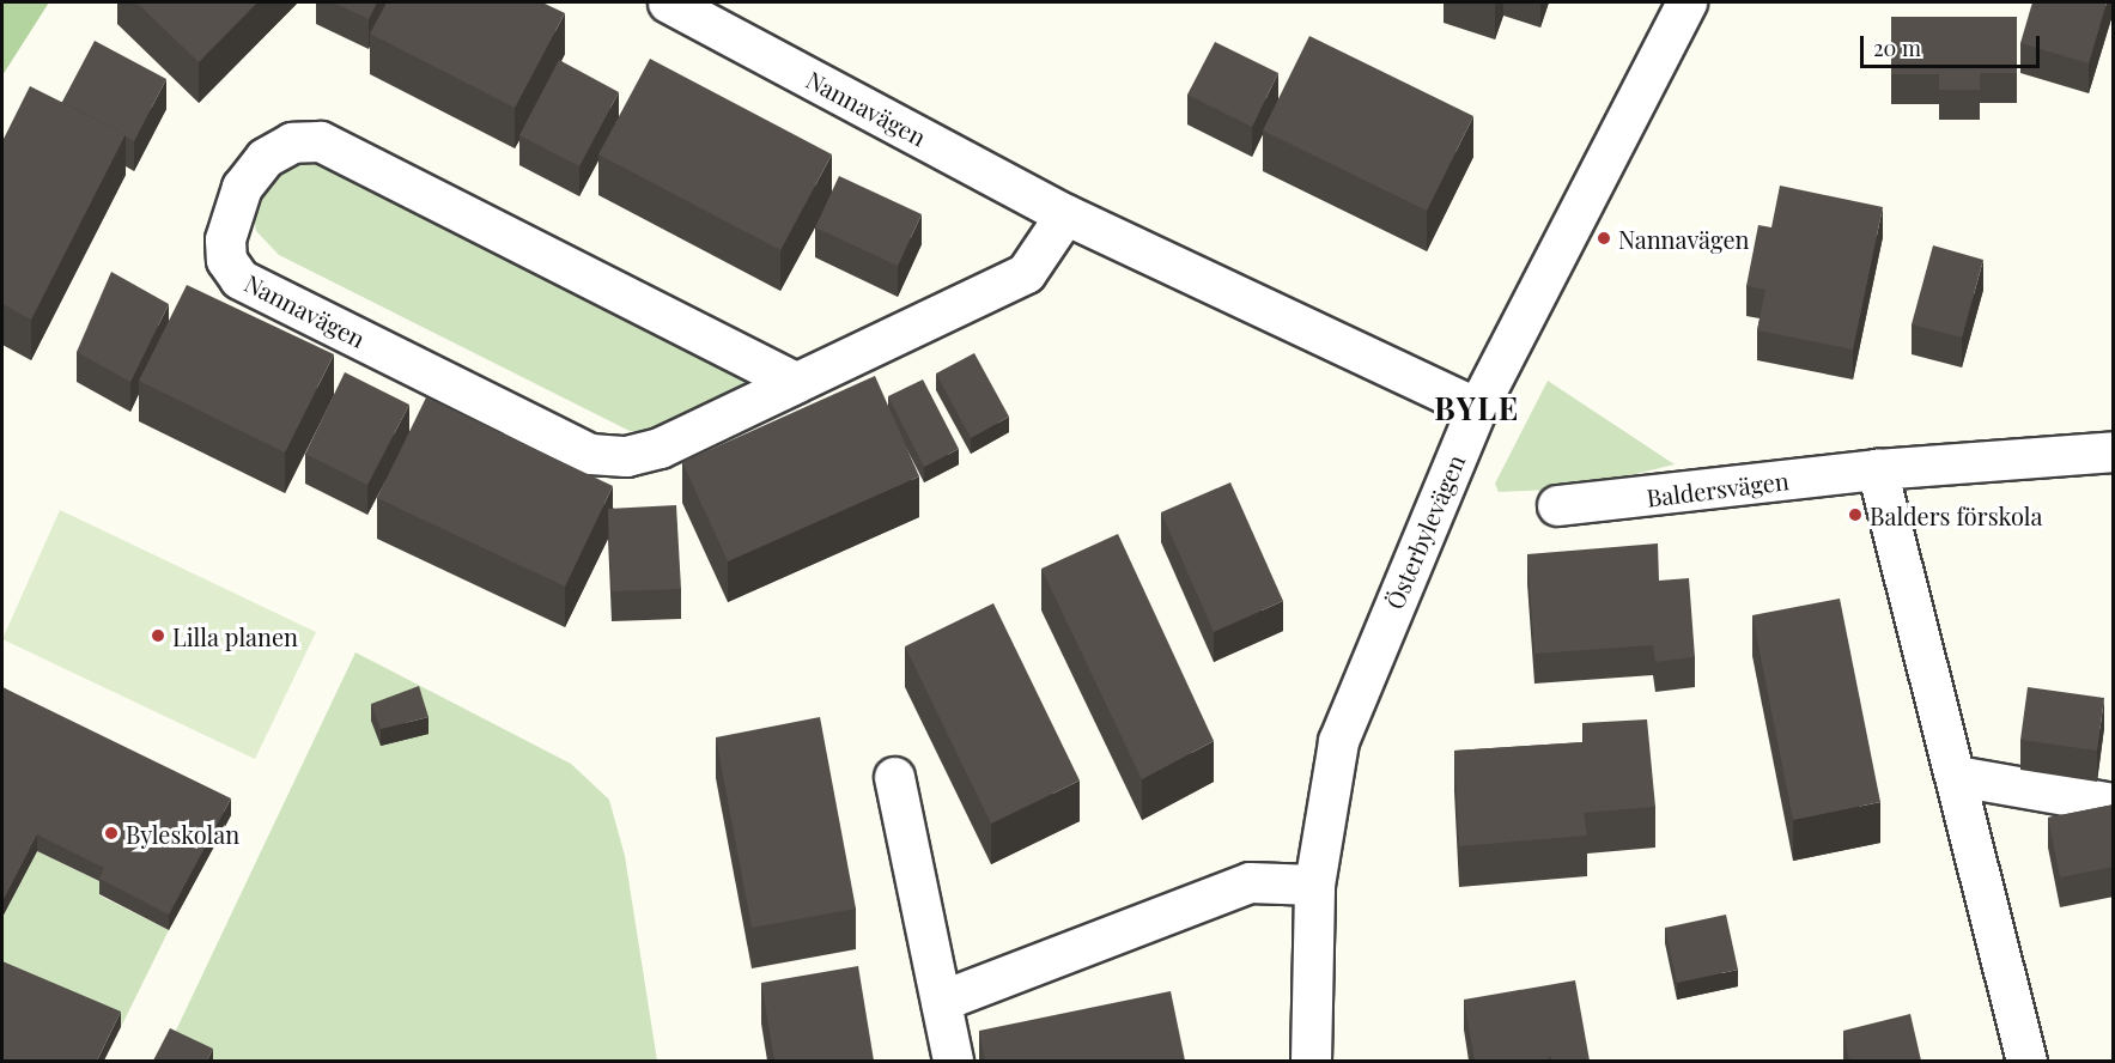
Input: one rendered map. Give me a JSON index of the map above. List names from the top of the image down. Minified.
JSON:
{"streets":{"street":["Nannavägen","Baldersvägen","Österbylevägen"]},"crossings":[["Nannavägen","Österbylevägen"]],"districts":["BYLE"],"places":["Nannavägen","Balders förskola","Lilla planen","Byleskolan"],"scale_bar":"20 m"}
